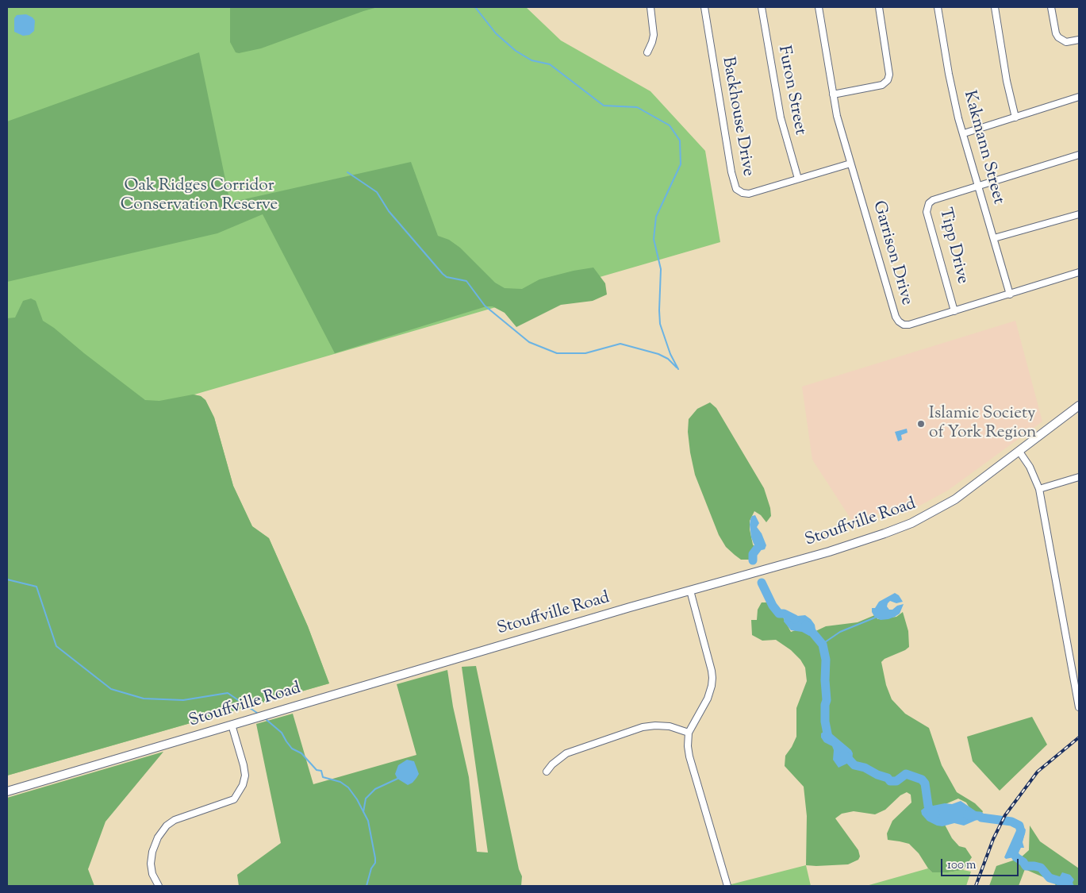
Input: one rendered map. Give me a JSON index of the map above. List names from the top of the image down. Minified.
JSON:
{"streets":{"main road":["Stouffville Road"],"street":["Furon Street","Backhouse Drive","Kakmann Street","Tipp Drive","Garrison Drive"]},"crossings":[["Furon Street","Backhouse Drive"],["Kakmann Street","Tipp Drive"],["Kakmann Street","Garrison Drive"],["Tipp Drive","Garrison Drive"]],"parks":["Oak Ridges Corridor Conservation Reserve"],"places":["Islamic Society of York Region"],"scale_bar":"100 m"}
